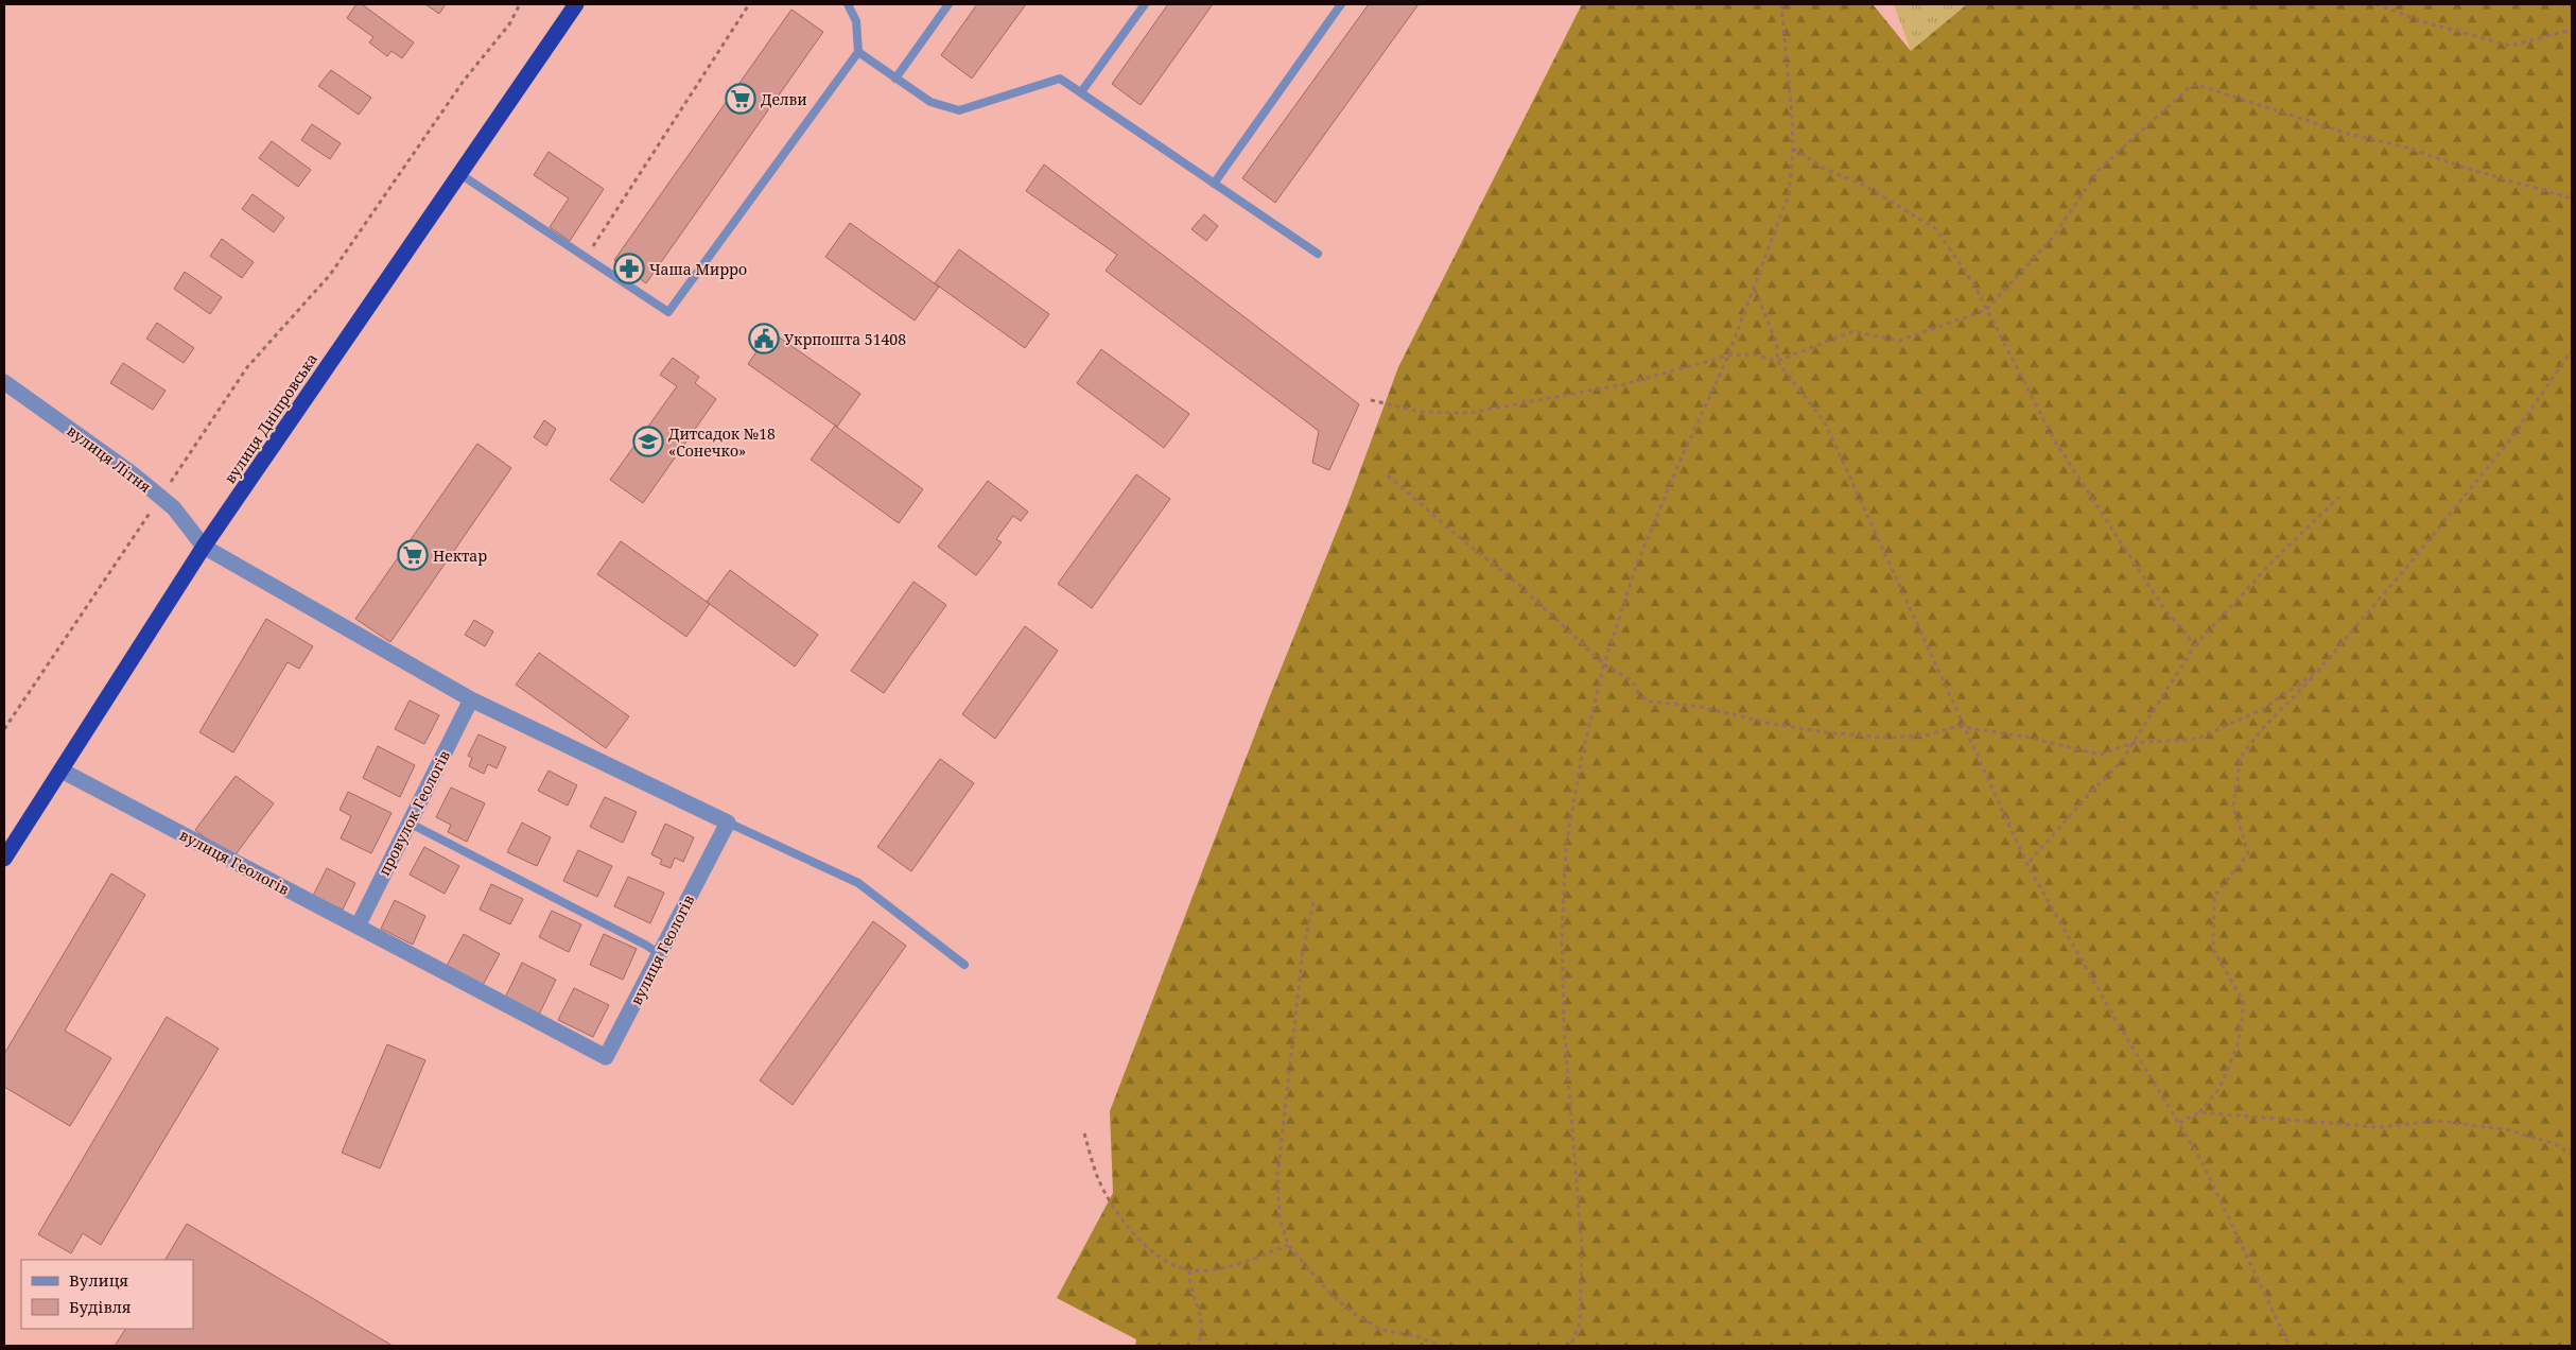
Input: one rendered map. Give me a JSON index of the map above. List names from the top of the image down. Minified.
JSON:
{"streets":{"highway":["вулиця Дніпровська"],"street":["вулиця Літня","провулок Геологів","вулиця Геологів"]},"crossings":[["вулиця Дніпровська","вулиця Літня"],["вулиця Дніпровська","вулиця Геологів"],["провулок Геологів","вулиця Геологів"]],"places":{"supermarket":["Делви","Нектар"],"pharmacy":["Чаша Мирро"],"public building":["Укрпошта 51408"],"school or university":["Дитсадок №18 «Сонечко»"]},"legend":["Вулиця","Будівля"]}
